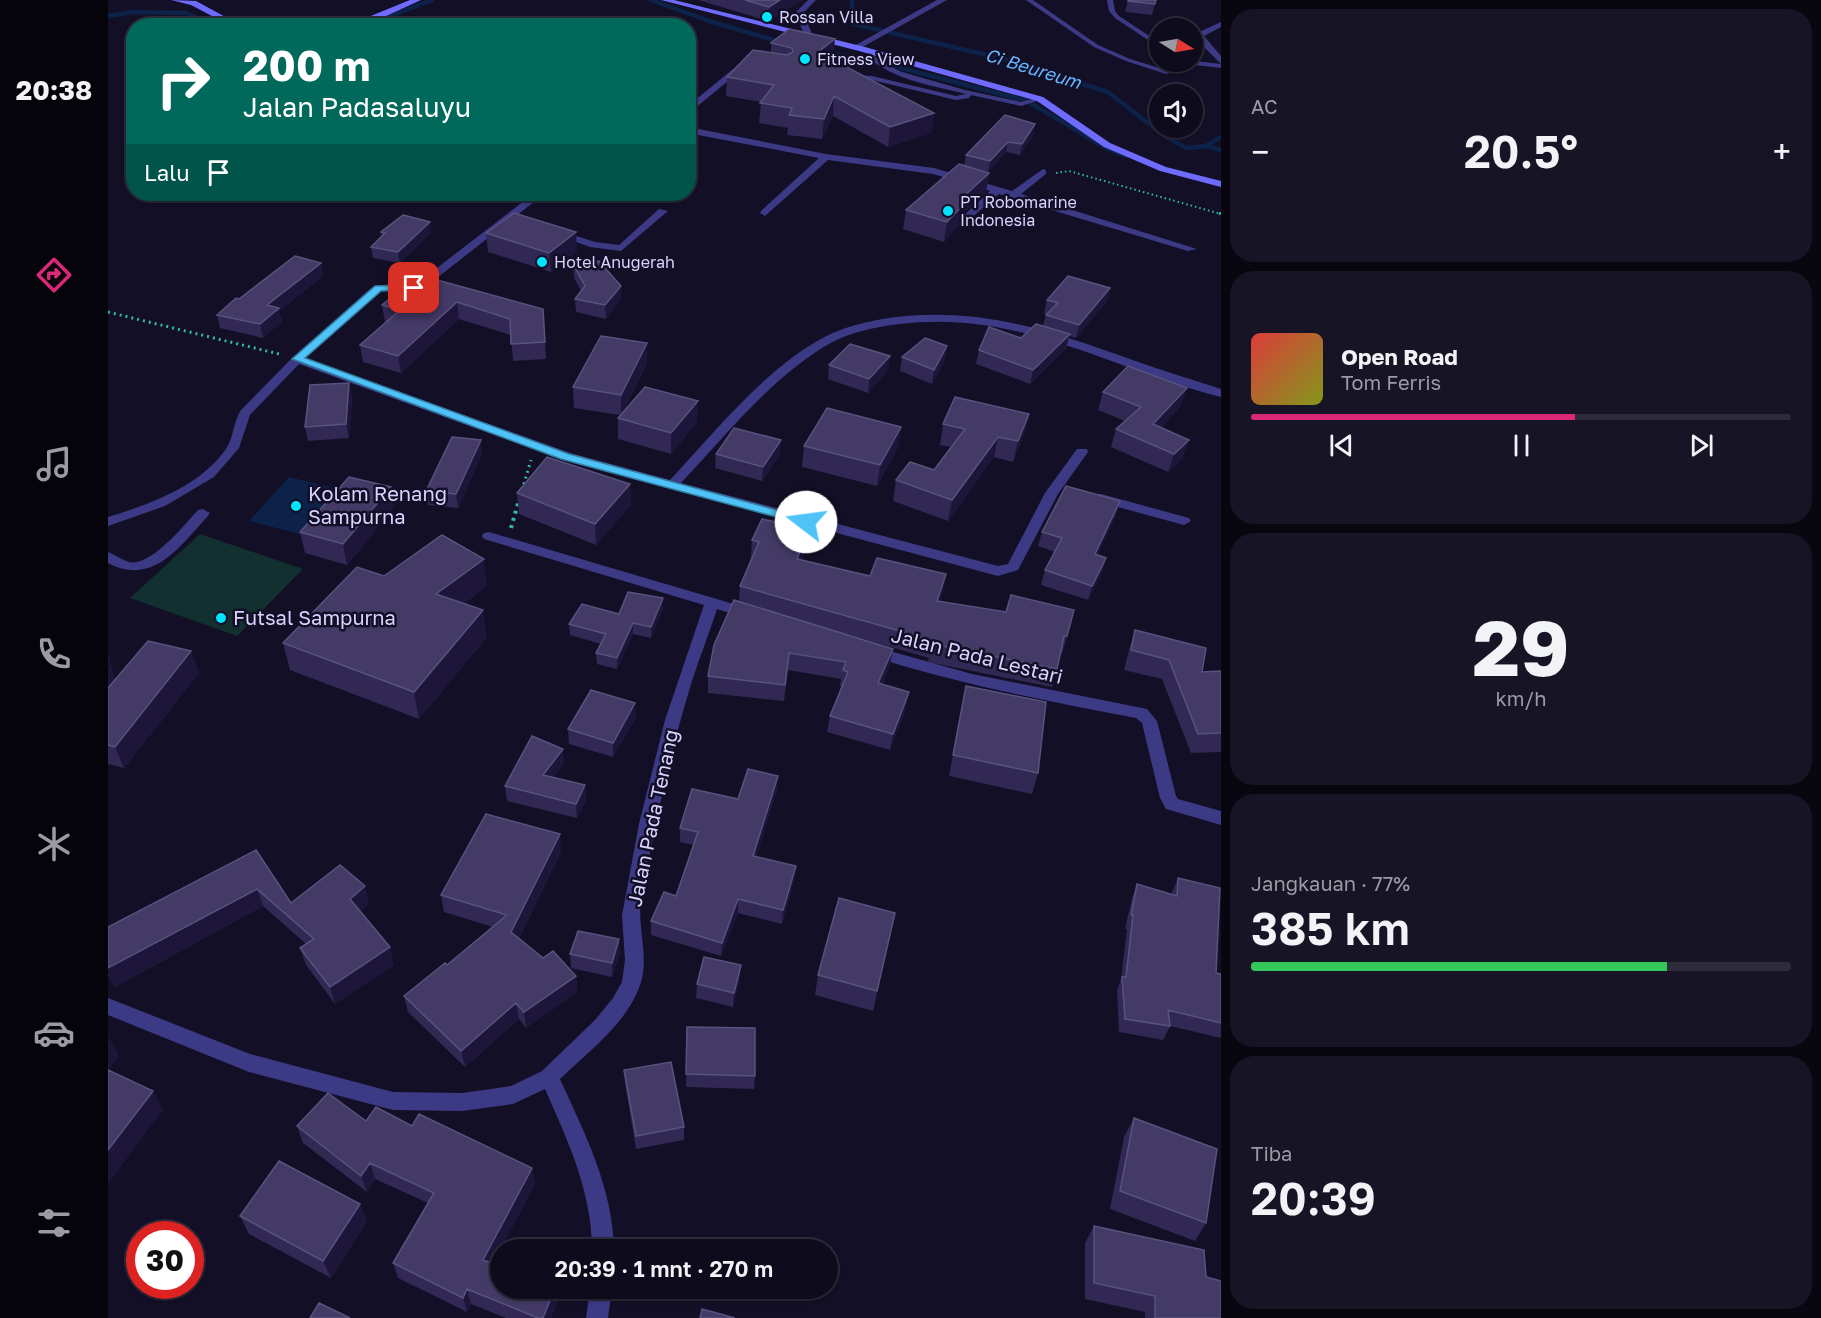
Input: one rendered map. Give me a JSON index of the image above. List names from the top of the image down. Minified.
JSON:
{"streets":{"street":["Jalan Pada Lestari","Jalan Pada Tenang"]},"water":["Ci Beureum"],"places":["Rossan Villa","Fitness View","PT Robomarine Indonesia","Hotel Anugerah","Kolam Renang Sampurna","Futsal Sampurna"],"north":"right","page":{"tabs":"20:38","tile":["AC",["29","km/h"],["Jangkauan · 77%","385 km"],["Tiba","20:39"]],"turn":["200 m","Jalan Padasaluyu"],"heat":["−","20.5°","+"],"then":"Lalu","song":["Open Road","Tom Ferris"],"limit":"30","trip":"20:39 · 1 mnt · 270 m"}}
